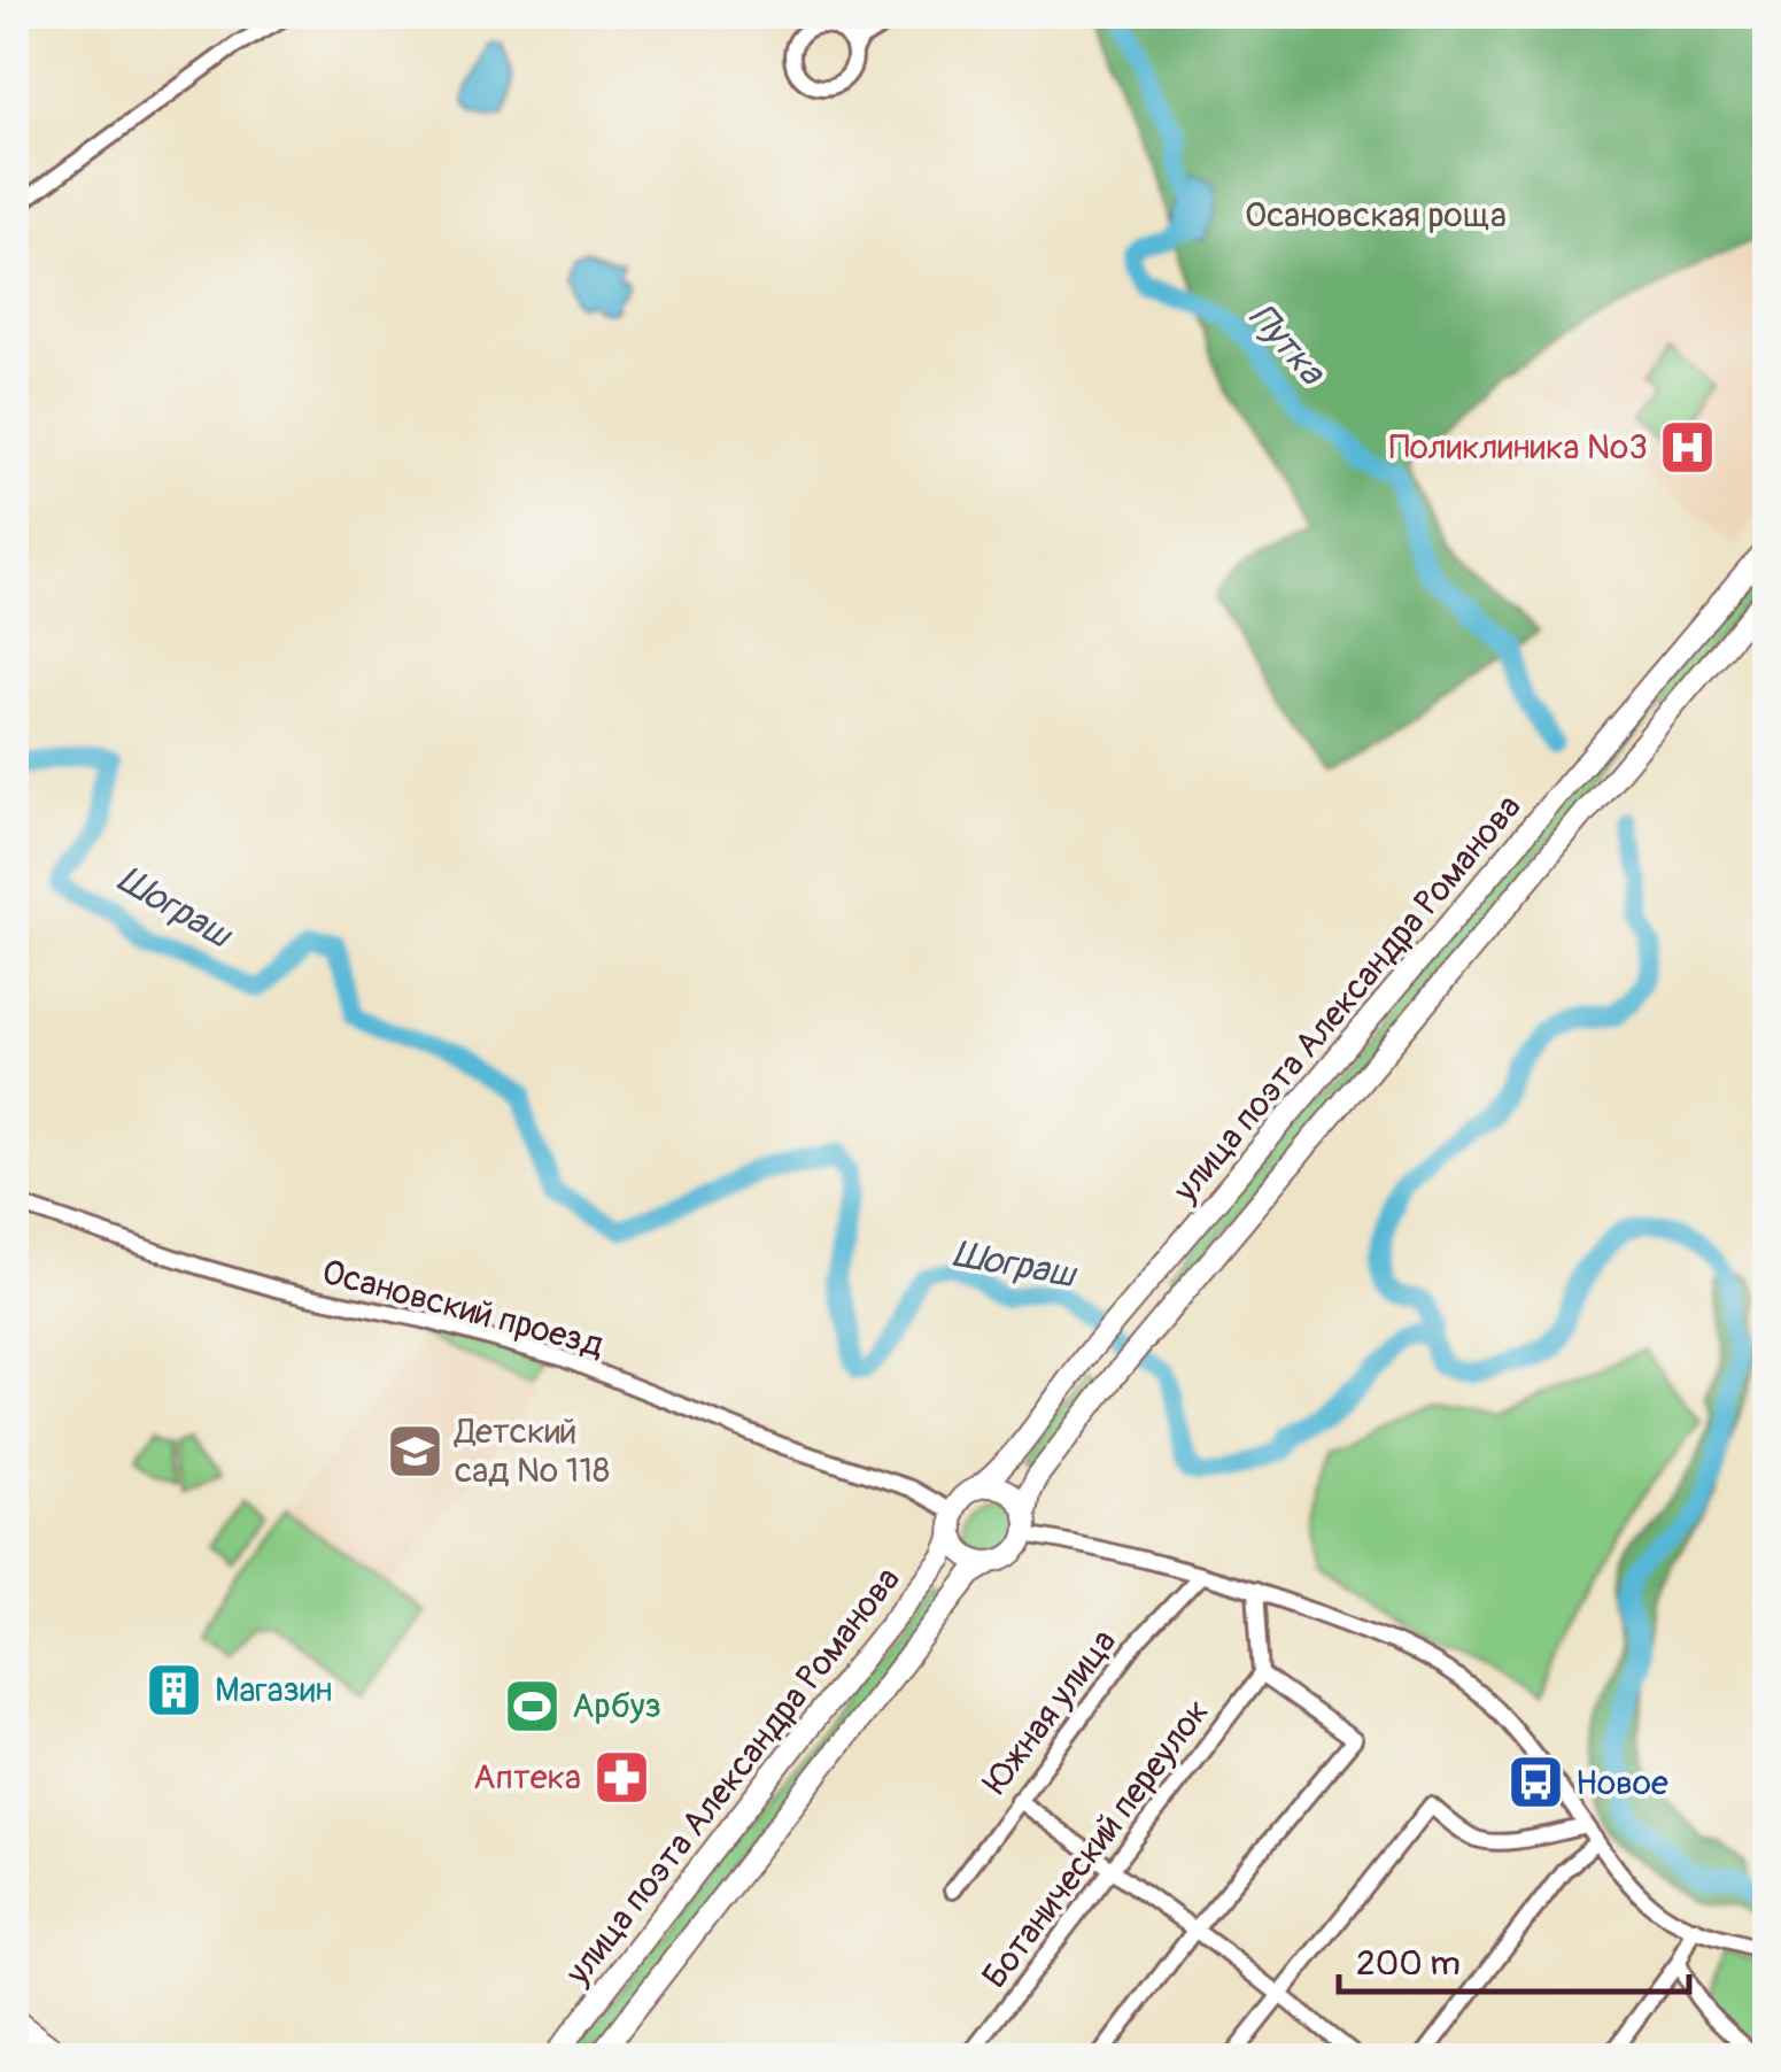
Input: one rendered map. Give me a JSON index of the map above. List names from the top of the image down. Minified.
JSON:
{"streets":{"main road":["улица поэта Александра Романова"],"street":["Осановский проезд","Южная улица","Ботанический переулок"]},"crossings":[["улица поэта Александра Романова","Осановский проезд"]],"water":["Путка","Шограш"],"parks":["Осановская роща"],"places":{"hospital":["Поликлиника №3"],"school or university":["Детский сад № 118"],"building":["Магазин"],"sports":["Арбуз"],"pharmacy":["Аптека"],"bus stop":["Новое"]},"scale_bar":"200 m"}
